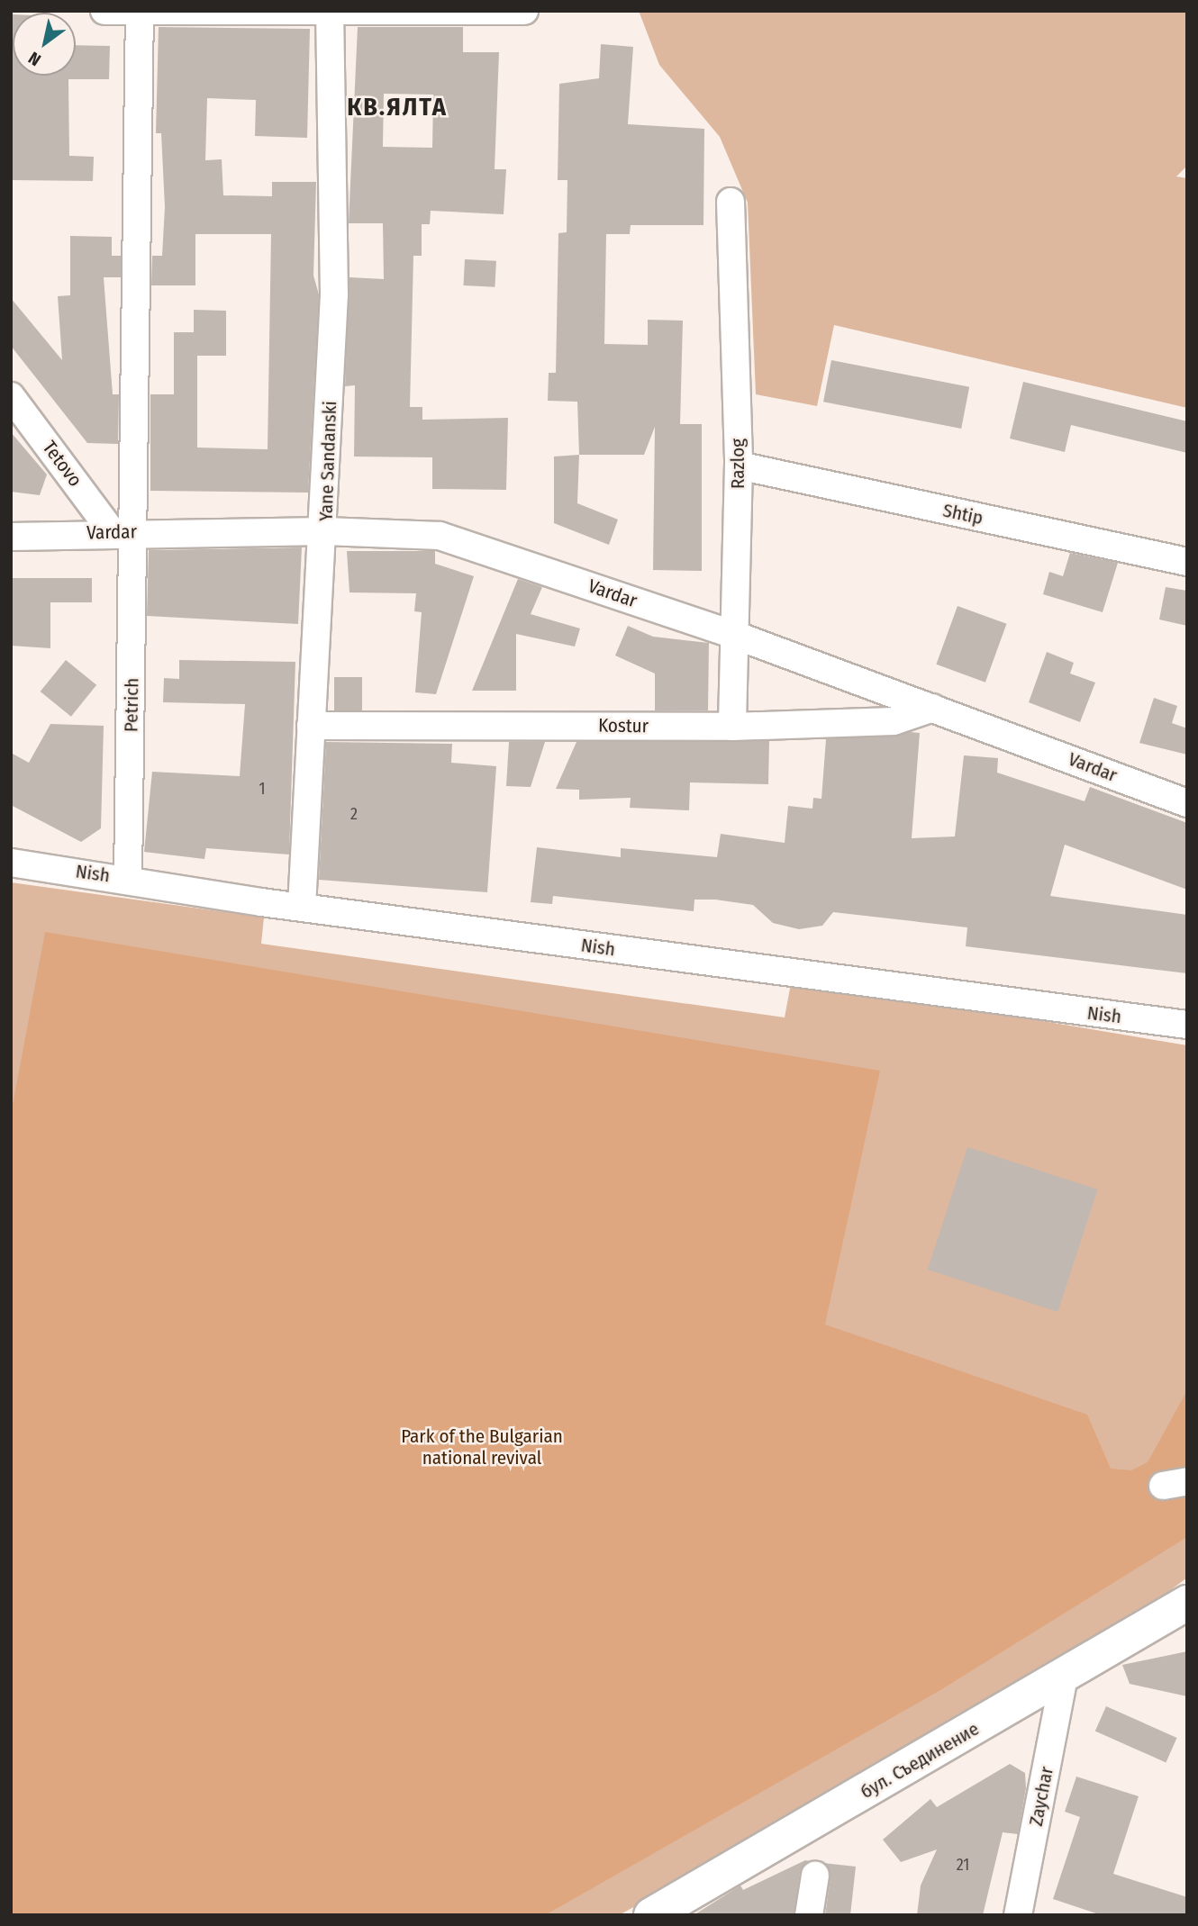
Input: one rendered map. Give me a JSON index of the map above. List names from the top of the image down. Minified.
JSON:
{"streets":{"main road":["бул. Съединение"],"street":["Yane Sandanski","Tetovo","Razlog","Shtip","Vardar","Petrich","Kostur","Nish","Zaychar"]},"crossings":[["Yane Sandanski","Vardar"],["Yane Sandanski","Kostur"],["Yane Sandanski","Nish"],["Tetovo","Vardar"],["Tetovo","Petrich"],["Razlog","Shtip"],["Razlog","Vardar"],["Razlog","Kostur"],["Vardar","Petrich"],["Vardar","Kostur"],["Petrich","Nish"],["бул. Съединение","Zaychar"]],"districts":["КВ.ЯЛТА"],"parks":["Park of the Bulgarian national revival"],"house_numbers":["1","2","21"],"north":"bottom left"}
